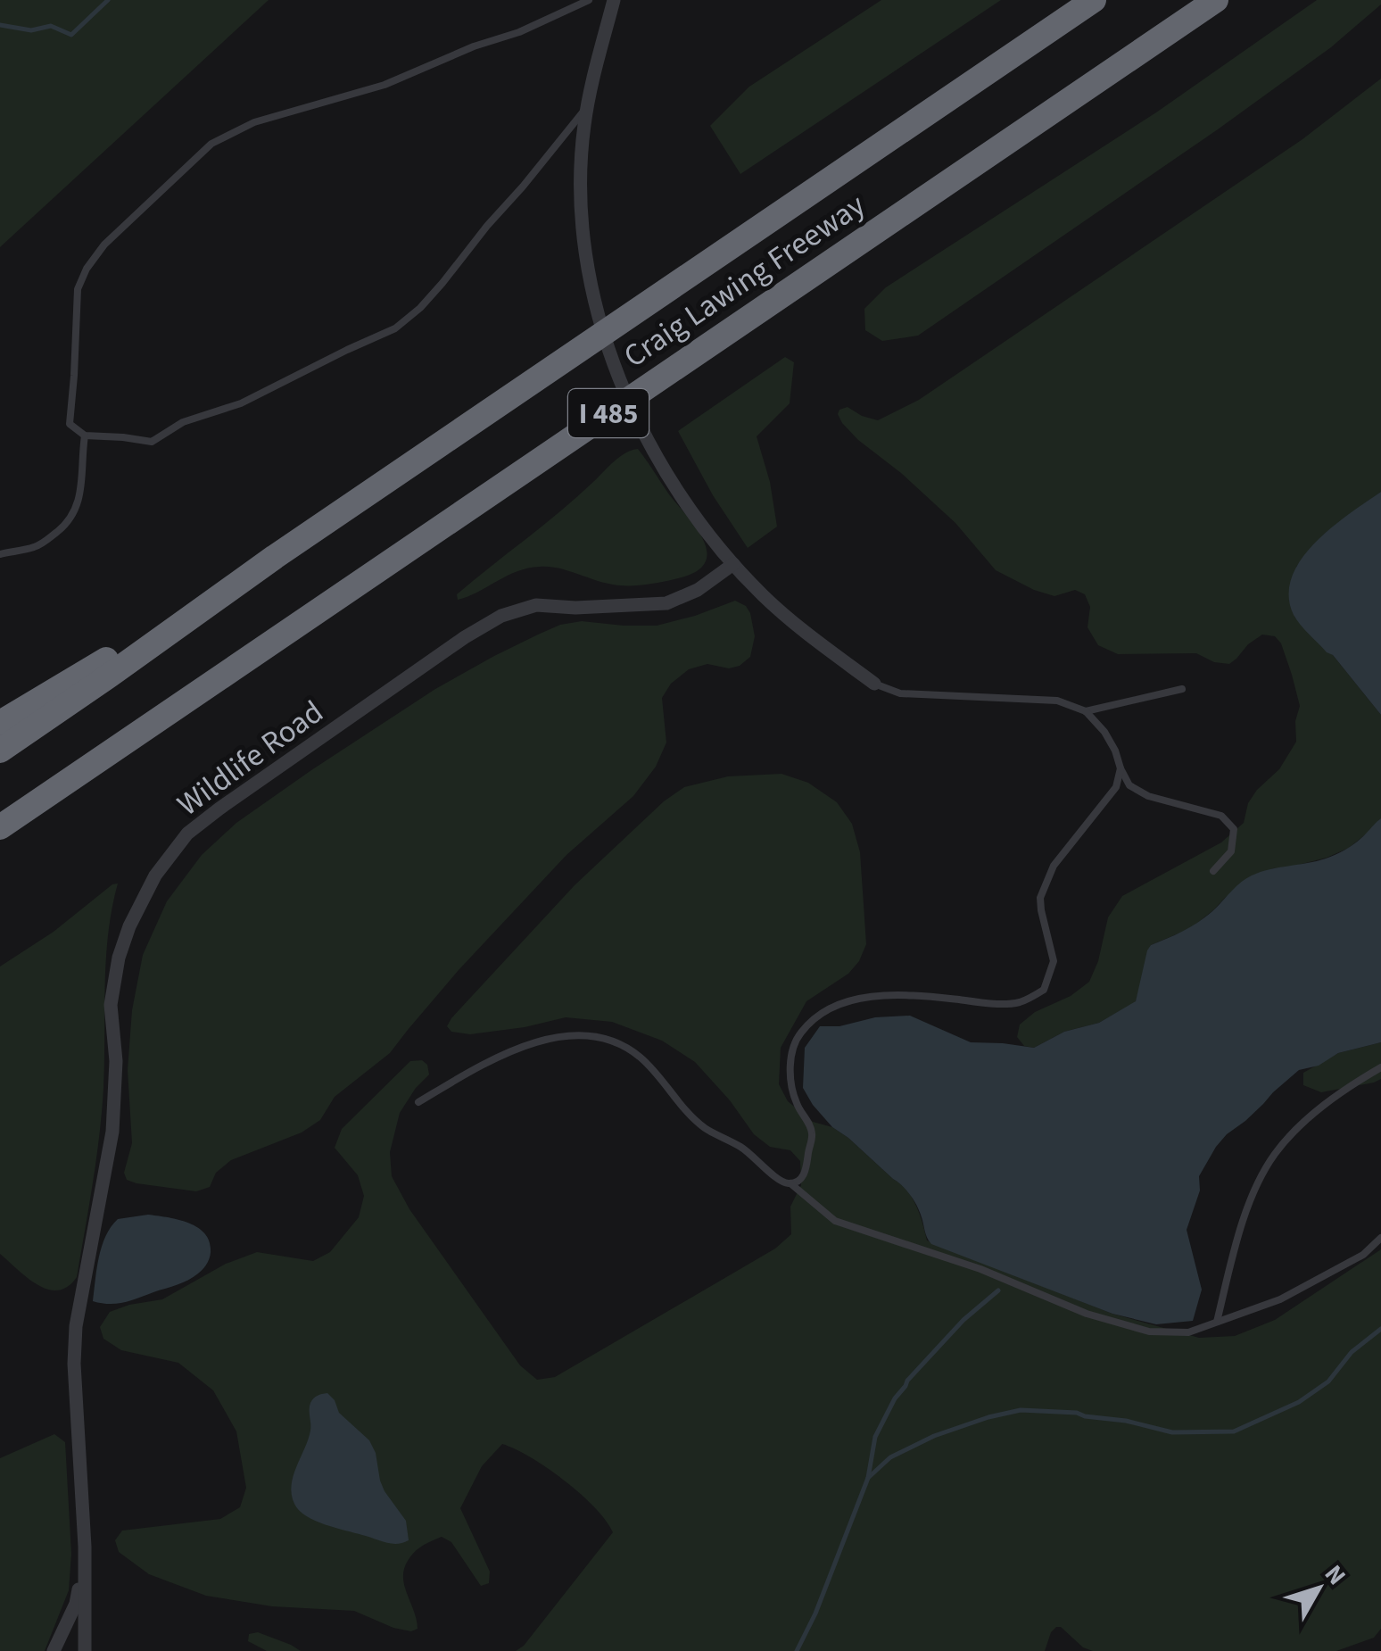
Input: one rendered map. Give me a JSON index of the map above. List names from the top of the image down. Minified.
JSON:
{"streets":{"highway":["Craig Lawing Freeway","I 485"],"street":["Wildlife Road"]},"north":"top right"}
